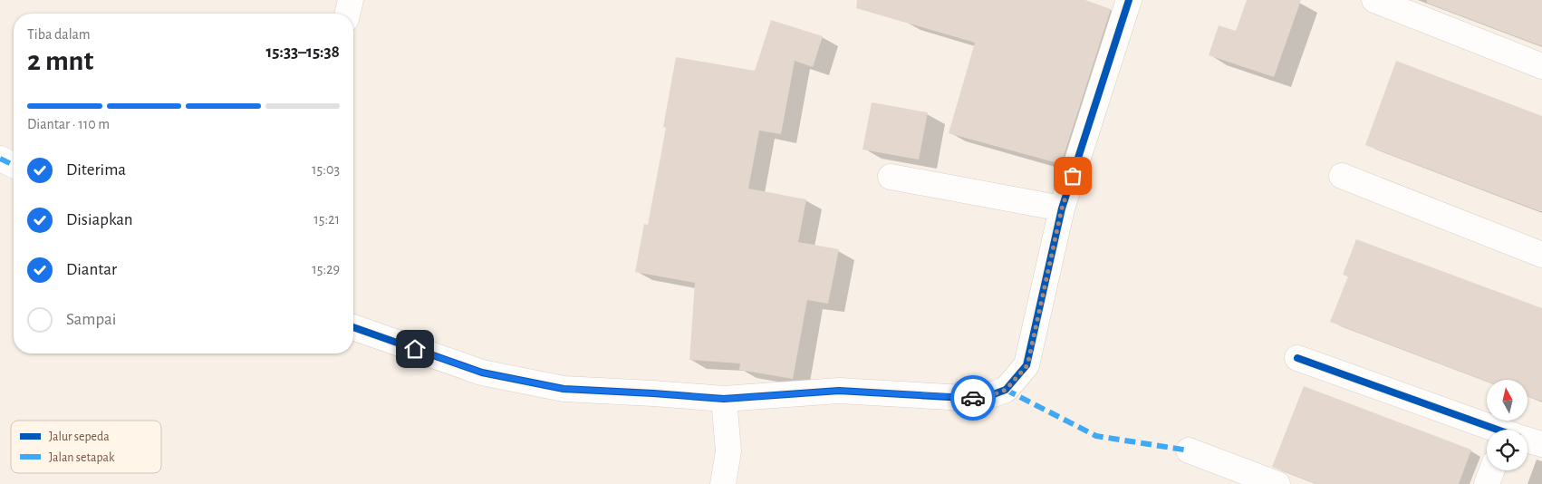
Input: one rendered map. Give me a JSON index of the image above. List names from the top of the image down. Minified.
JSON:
{"legend":["Jalur sepeda","Jalan setapak"],"north":"top","page":{"heading":["2 mnt","Tiba dalam","15:33–15:38"],"bar":"Diantar · 110 m","list":[["Diterima","15:03"],["Disiapkan","15:21"],["Diantar","15:29"],"Sampai"]}}
